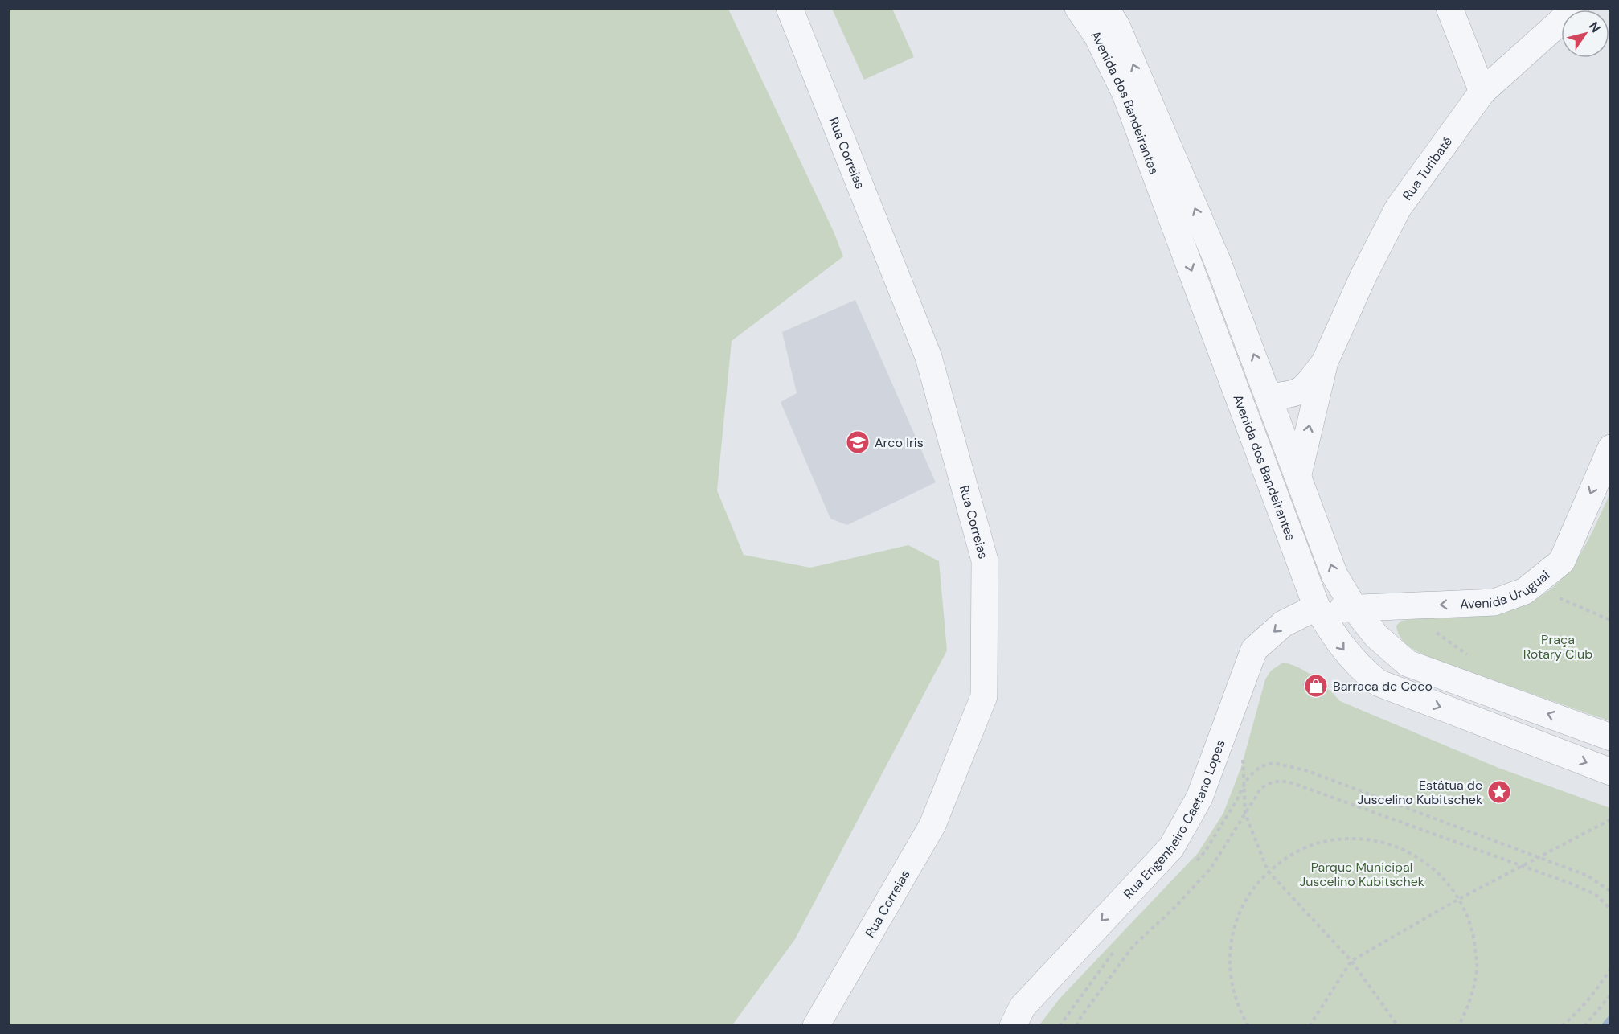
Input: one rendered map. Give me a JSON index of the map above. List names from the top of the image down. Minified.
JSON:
{"streets":{"street":["Avenida dos Bandeirantes","Rua Correias","Rua Turibaté","Avenida Uruguai","Rua Engenheiro Caetano Lopes"]},"crossings":[["Avenida dos Bandeirantes","Rua Turibaté"],["Avenida dos Bandeirantes","Avenida Uruguai"],["Avenida dos Bandeirantes","Rua Engenheiro Caetano Lopes"],["Avenida Uruguai","Rua Engenheiro Caetano Lopes"]],"one_way":["Avenida Uruguai","Rua Engenheiro Caetano Lopes"],"parks":["Praça Rotary Club","Parque Municipal Juscelino Kubitschek"],"places":{"school or university":["Arco Iris"],"shop":["Barraca de Coco"],"place":["Estátua de Juscelino Kubitschek"]},"north":"top right"}
